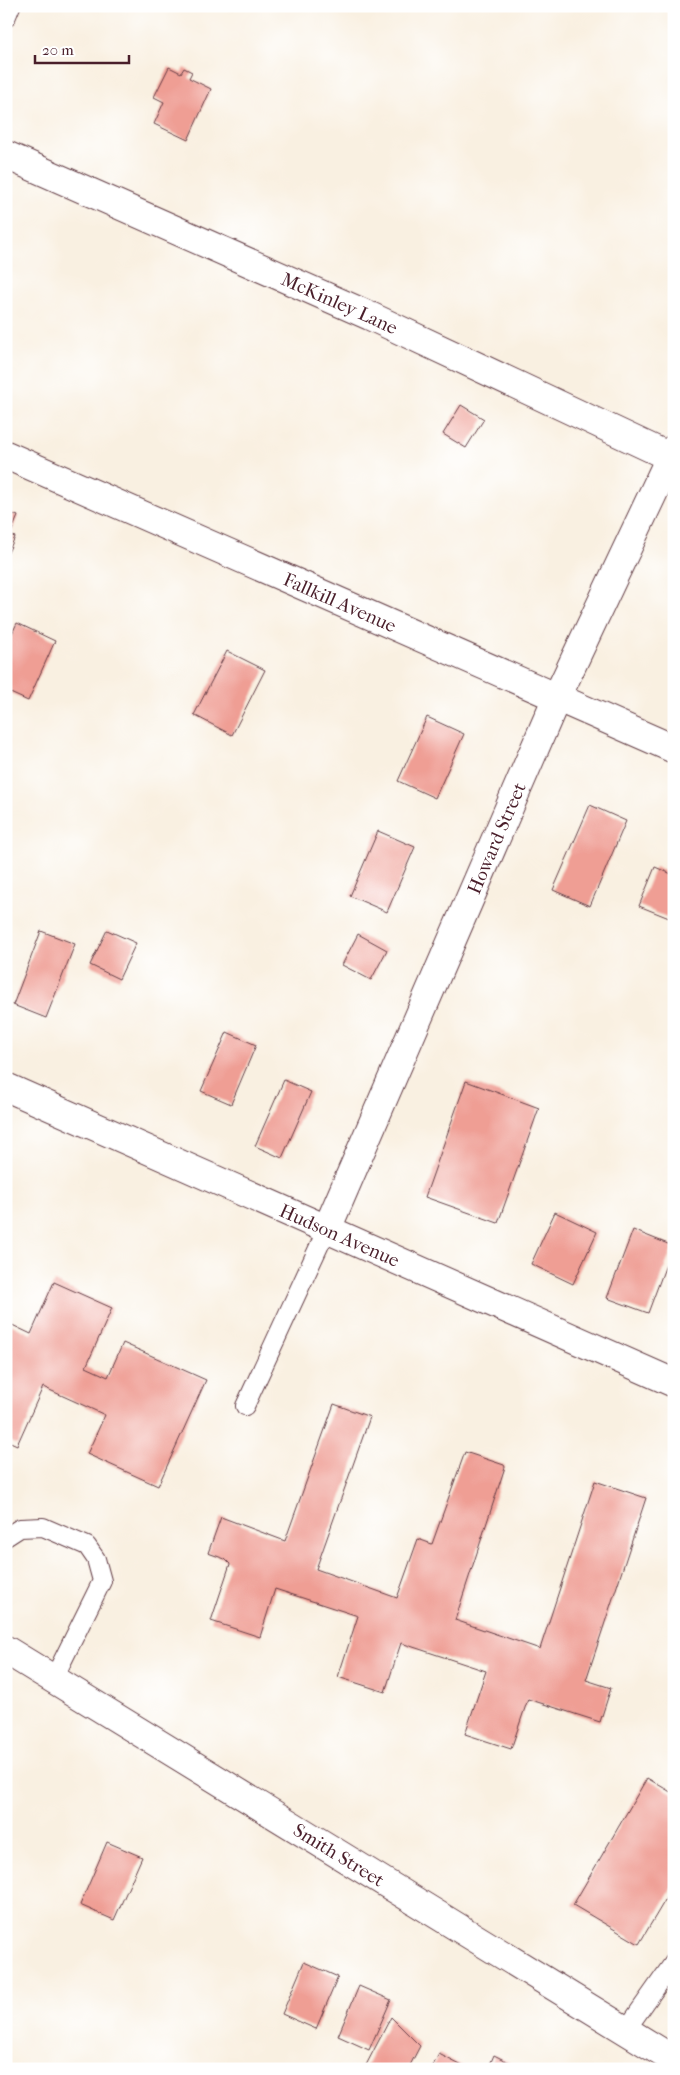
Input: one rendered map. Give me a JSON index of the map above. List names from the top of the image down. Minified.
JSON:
{"streets":{"street":["McKinley Lane","Fallkill Avenue","Howard Street","Hudson Avenue","Smith Street"]},"crossings":[["McKinley Lane","Howard Street"],["Fallkill Avenue","Howard Street"],["Howard Street","Hudson Avenue"]],"scale_bar":"20 m"}
